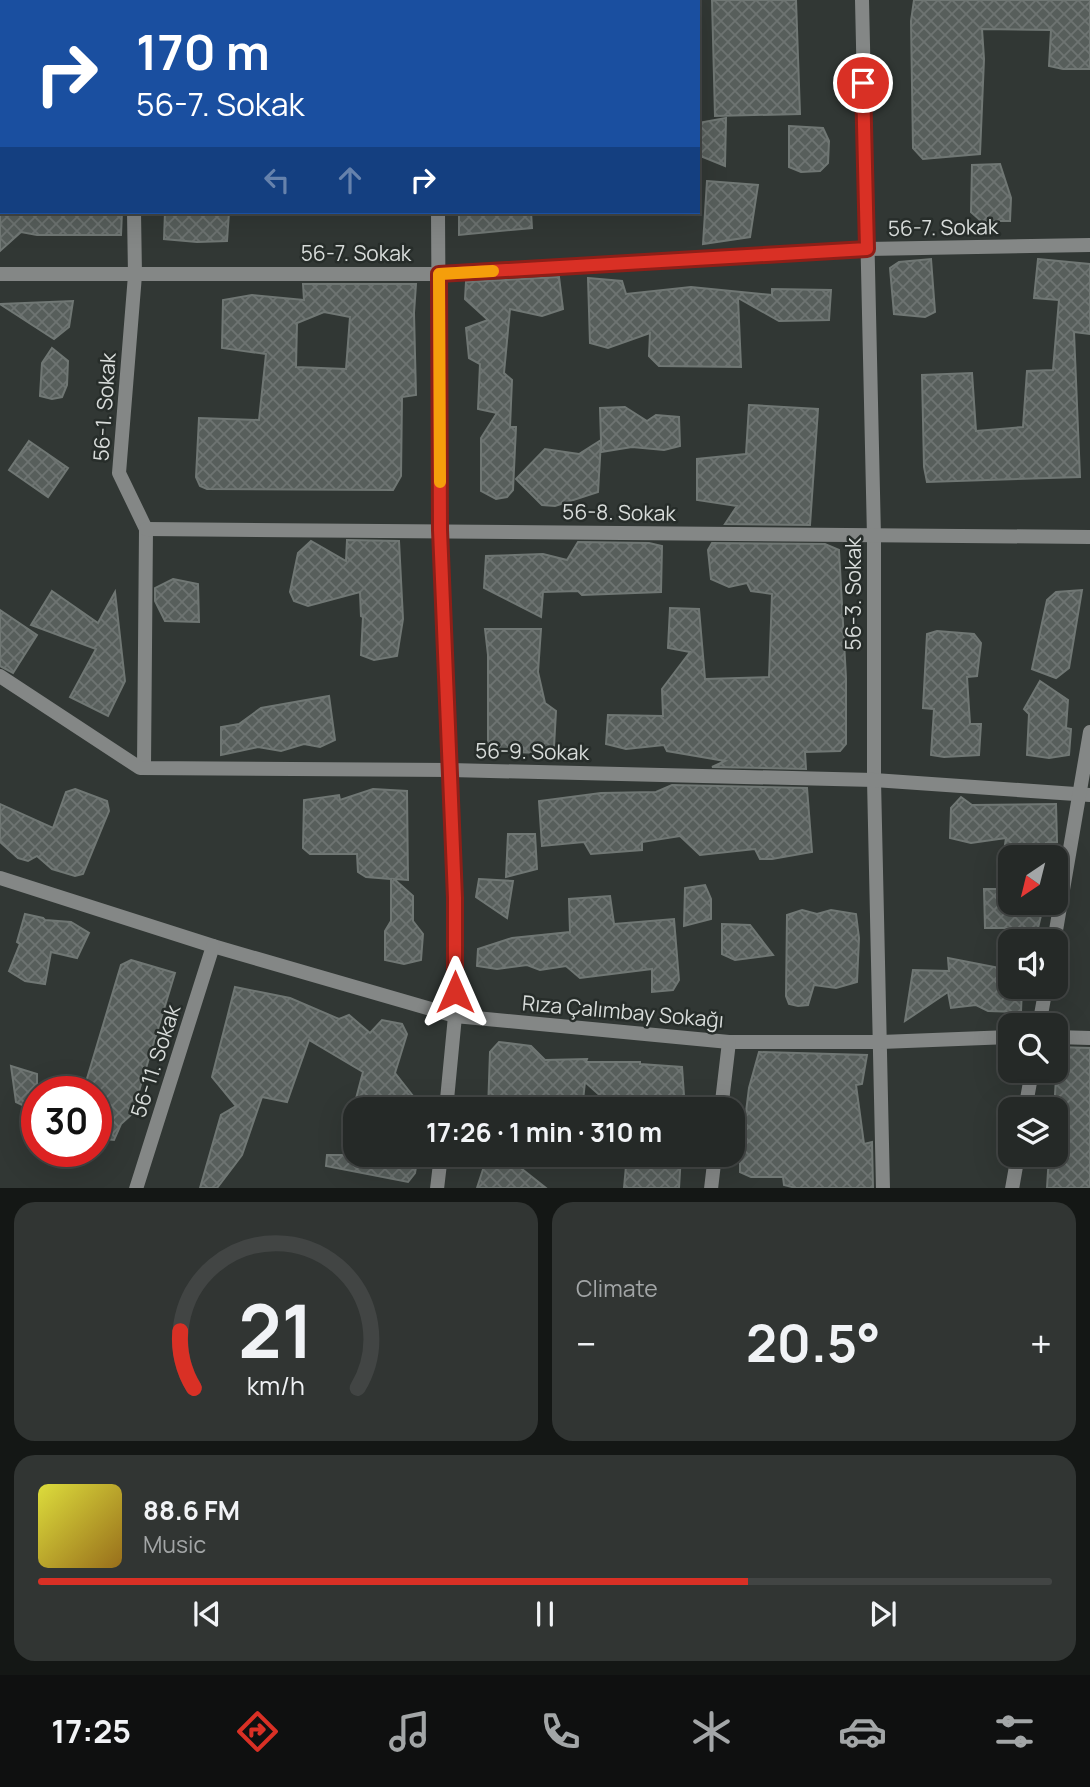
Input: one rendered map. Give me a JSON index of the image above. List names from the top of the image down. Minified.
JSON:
{"streets":{"street":["56-7. Sokak","56-1. Sokak","56-8. Sokak","56-3. Sokak","56-9. Sokak","Rıza Çalımbay Sokağı","56-11. Sokak"]},"crossings":[["56-7. Sokak","56-1. Sokak"],["56-7. Sokak","56-3. Sokak"],["56-1. Sokak","56-8. Sokak"],["56-1. Sokak","56-9. Sokak"],["56-8. Sokak","56-3. Sokak"],["56-3. Sokak","56-9. Sokak"],["56-3. Sokak","Rıza Çalımbay Sokağı"],["Rıza Çalımbay Sokağı","56-11. Sokak"]],"north":"bottom left","page":{"turn":["170 m","56-7. Sokak"],"limit":"30","trip":"17:26 · 1 min · 310 m","tile":"Climate","heat":["−","20.5°","+"],"song":["88.6 FM","Music"],"tabs":"17:25","gauge":["21","km/h"]}}
